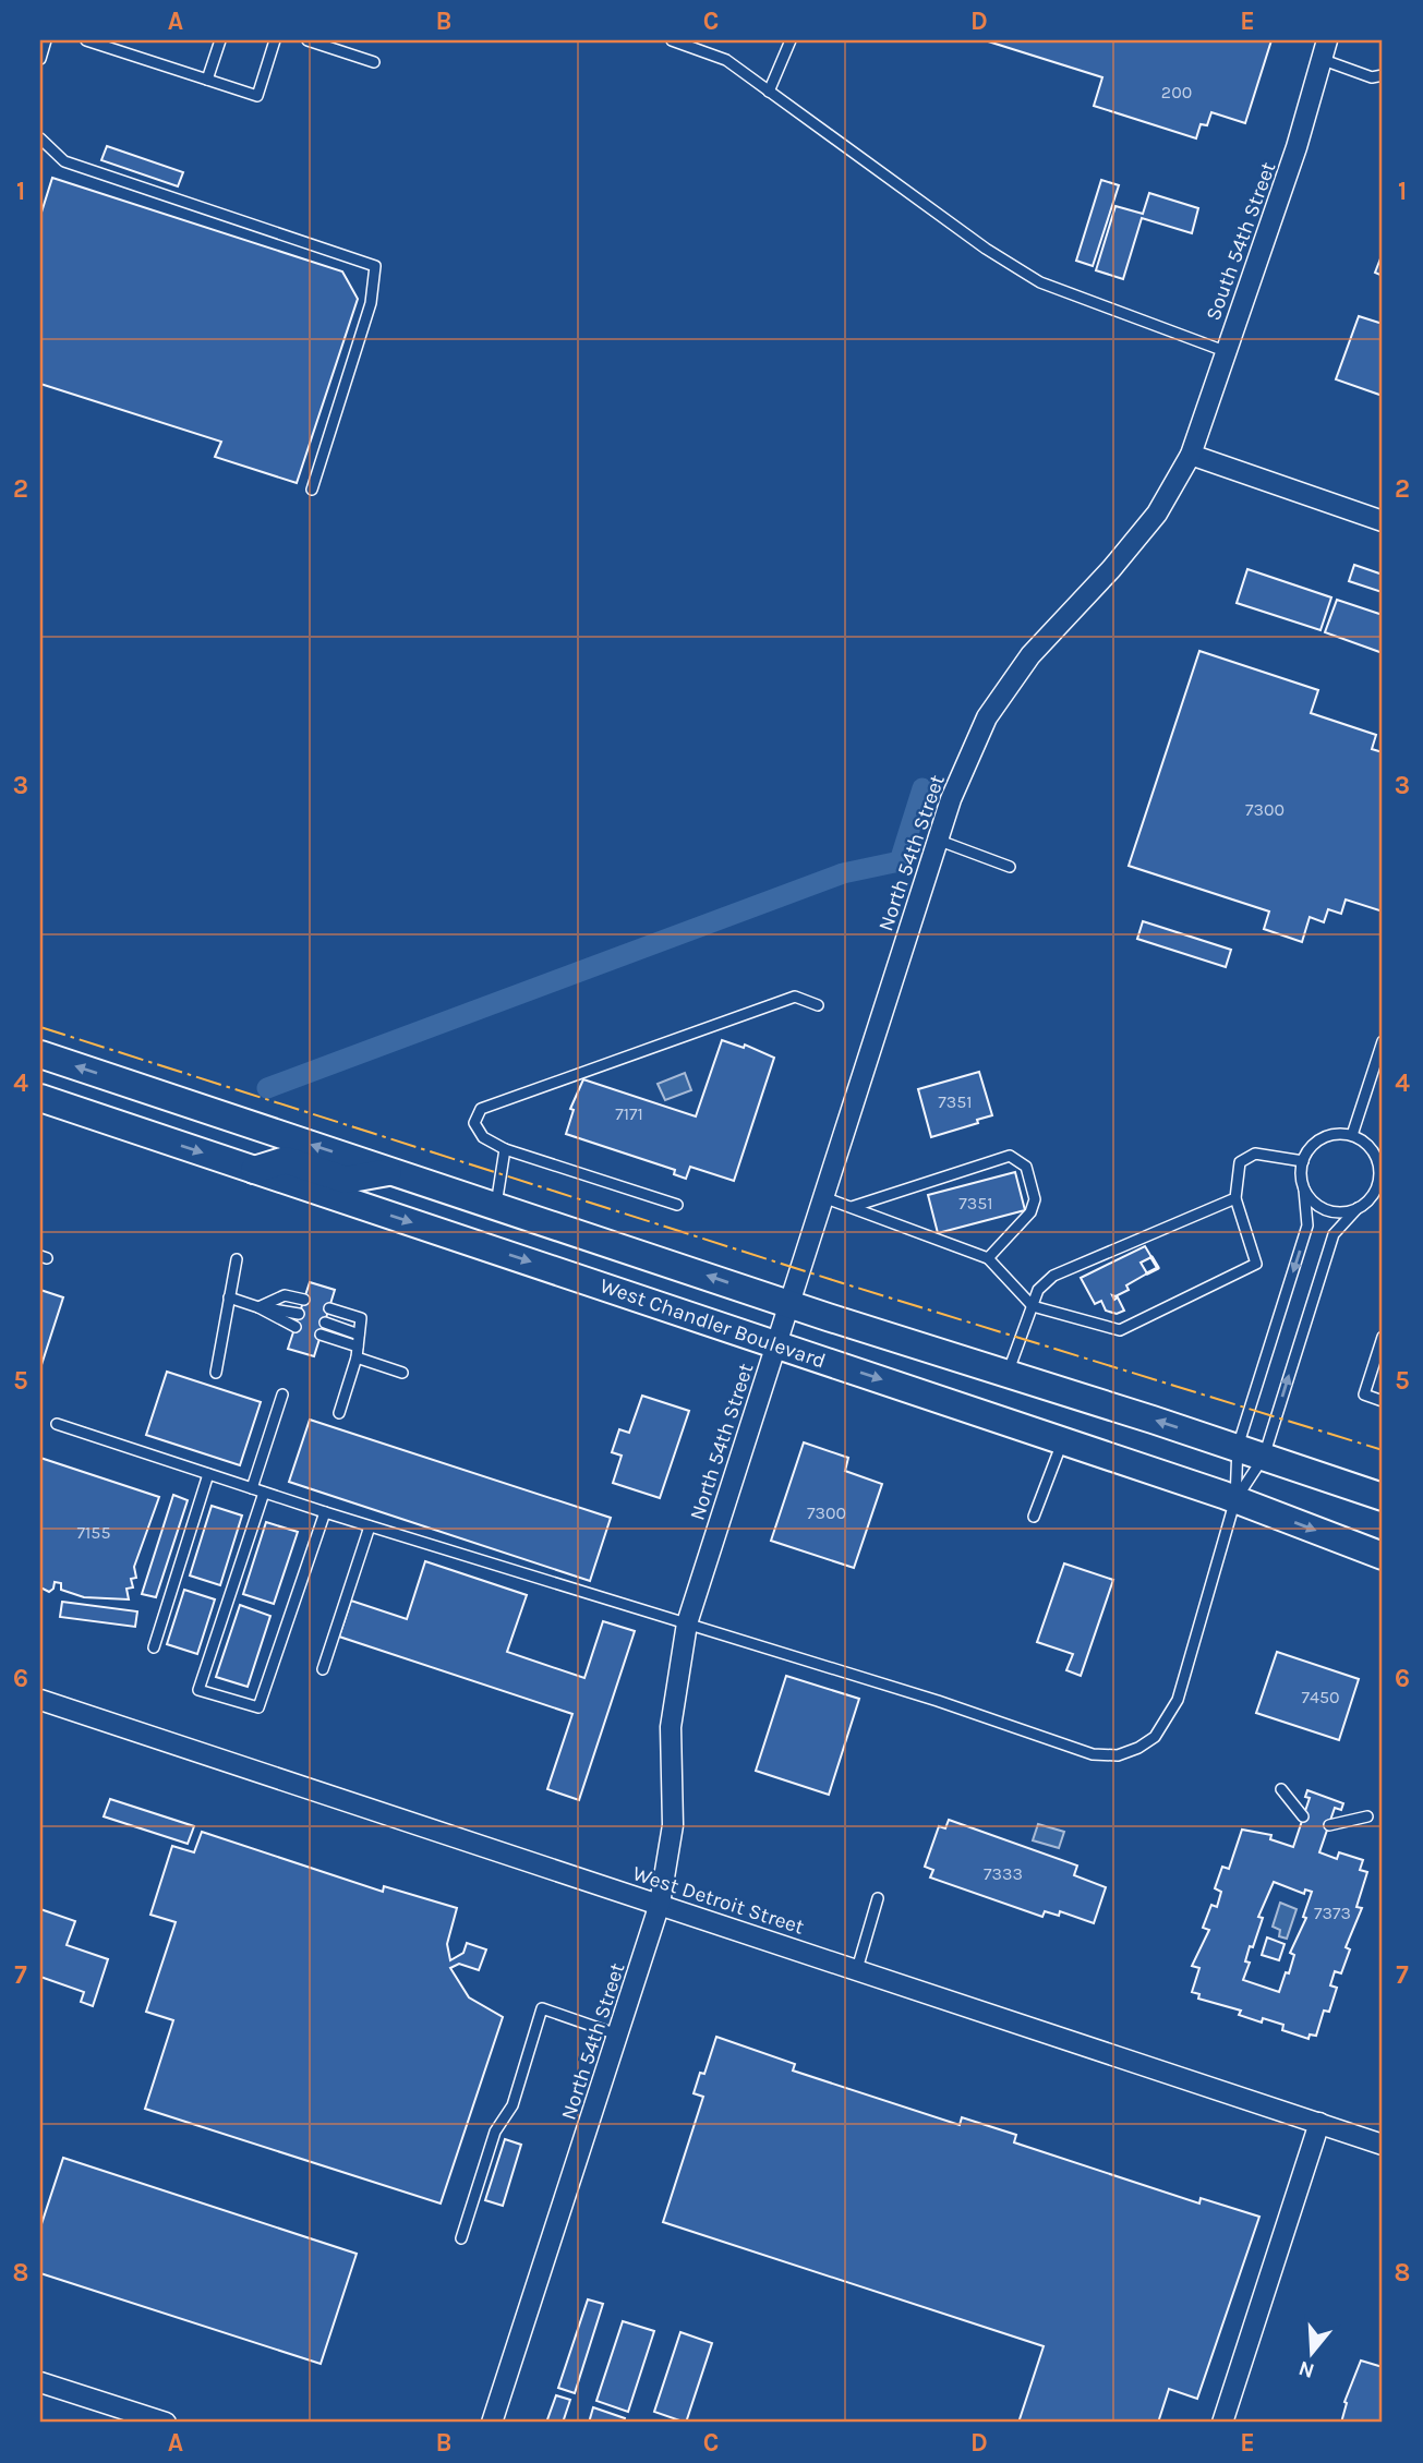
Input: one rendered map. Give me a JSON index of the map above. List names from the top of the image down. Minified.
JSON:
{"streets":{"main road":["West Chandler Boulevard"],"street":["South 54th Street","North 54th Street","West Detroit Street"]},"crossings":[["South 54th Street","North 54th Street"],["North 54th Street","West Chandler Boulevard"],["North 54th Street","West Detroit Street"]],"house_numbers":["200","7300","7351","7171","7351","7300","7155","7450","7333","7373"],"north":"bottom","grid":{"columns":["A","B","C","D","E"],"rows":["1","2","3","4","5","6","7","8"]}}
